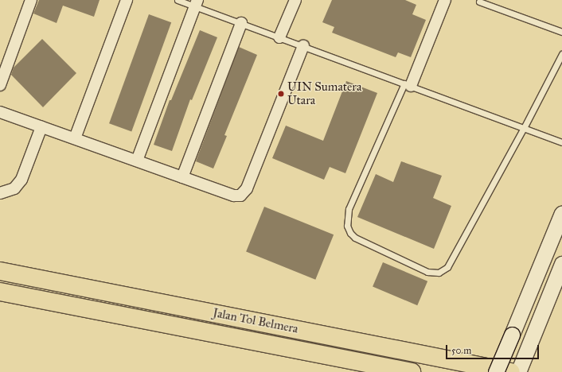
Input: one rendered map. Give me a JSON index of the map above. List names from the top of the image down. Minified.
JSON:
{"streets":{"highway":["Jalan Tol Belmera"]},"places":["UIN Sumatera Utara"],"scale_bar":"50 m"}
